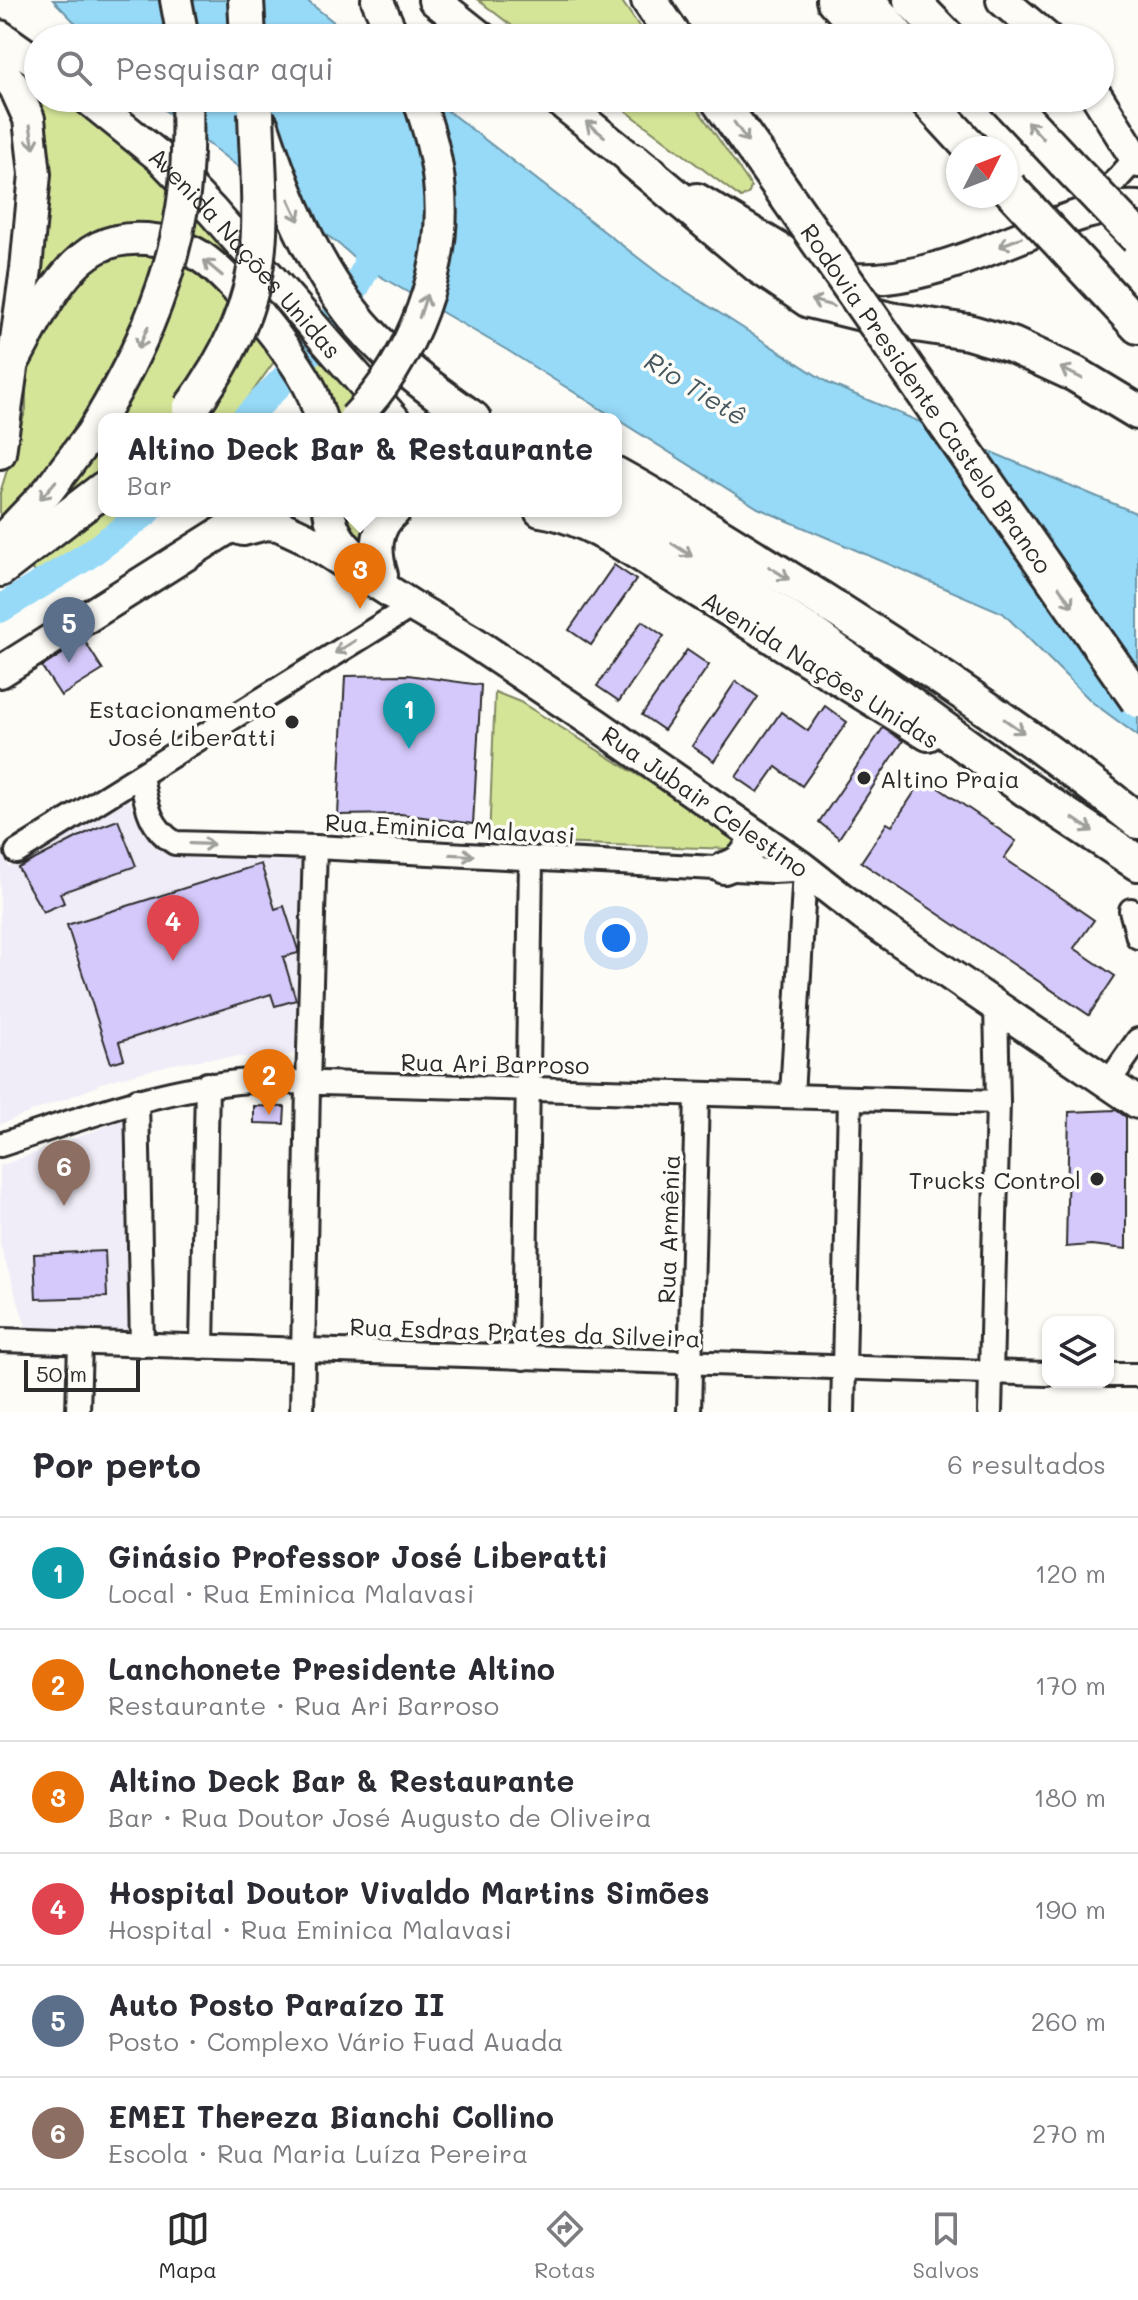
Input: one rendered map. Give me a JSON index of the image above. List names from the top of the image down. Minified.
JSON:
{"streets":{"highway":["Avenida Nações Unidas","Rodovia Presidente Castelo Branco"],"main road":["Rua Jubair Celestino"],"street":["Rua Eminica Malavasi","Rua Ari Barroso","Rua Armênia","Rua Esdras Prates da Silveira"]},"crossings":[["Rua Jubair Celestino","Rua Eminica Malavasi"],["Rua Ari Barroso","Rua Armênia"],["Rua Armênia","Rua Esdras Prates da Silveira"]],"one_way":["Rua Eminica Malavasi"],"water":["Rio Tietê"],"places":["Estacionamento José Liberatti","Altino Praia","Trucks Control"],"scale_bar":"50 m","north":"top right","page":{"search":"Pesquisar aqui","popup":["Altino Deck Bar & Restaurante","Bar"],"pins":["3","5","1","4","2","6"],"scale":"50 m","heading":["Por perto","6 resultados"],"list":[{"mark":"1","name":"Ginásio Professor José Liberatti","note":"Local · Rua Eminica Malavasi","value":"120 m"},{"mark":"2","name":"Lanchonete Presidente Altino","note":"Restaurante · Rua Ari Barroso","value":"170 m"},{"mark":"3","name":"Altino Deck Bar & Restaurante","note":"Bar · Rua Doutor José Augusto de Oliveira","value":"180 m"},{"mark":"4","name":"Hospital Doutor Vivaldo Martins Simões","note":"Hospital · Rua Eminica Malavasi","value":"190 m"},{"mark":"5","name":"Auto Posto Paraízo II","note":"Posto · Complexo Vário Fuad Auada","value":"260 m"},{"mark":"6","name":"EMEI Thereza Bianchi Collino","note":"Escola · Rua Maria Luíza Pereira","value":"270 m"}],"nav":["Mapa","Rotas","Salvos"]}}
